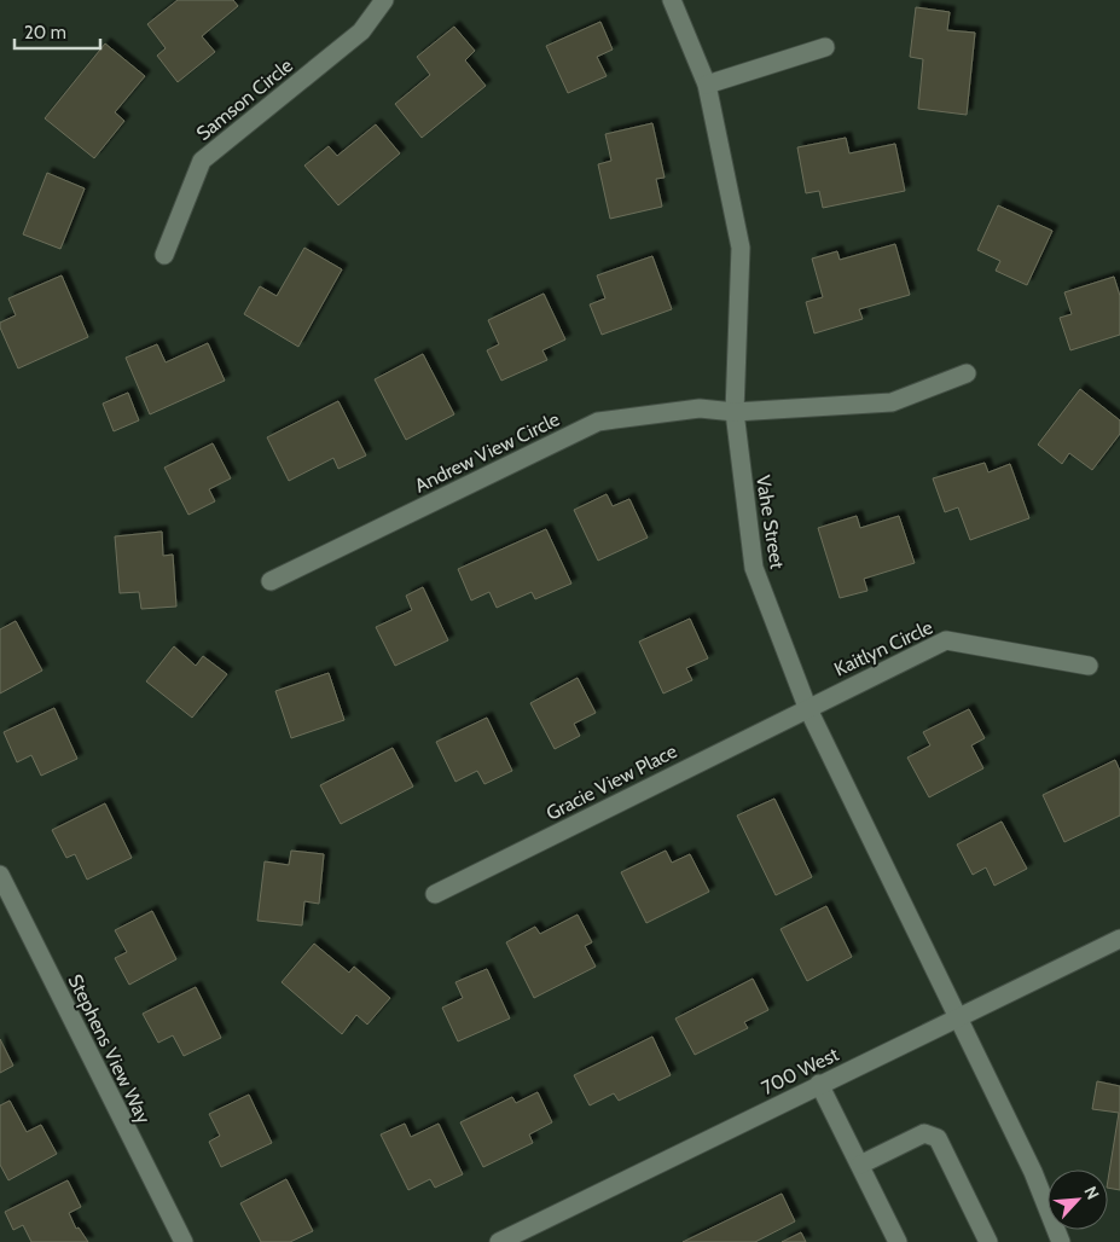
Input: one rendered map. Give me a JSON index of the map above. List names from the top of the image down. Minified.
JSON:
{"streets":{"street":["Samson Circle","Andrew View Circle","Vahe Street","Kaitlyn Circle","Gracie View Place","Stephens View Way","700 West"]},"crossings":[["Andrew View Circle","Vahe Street"],["Vahe Street","Kaitlyn Circle"],["Vahe Street","Gracie View Place"],["Vahe Street","700 West"],["Kaitlyn Circle","Gracie View Place"]],"scale_bar":"20 m","north":"top right"}
